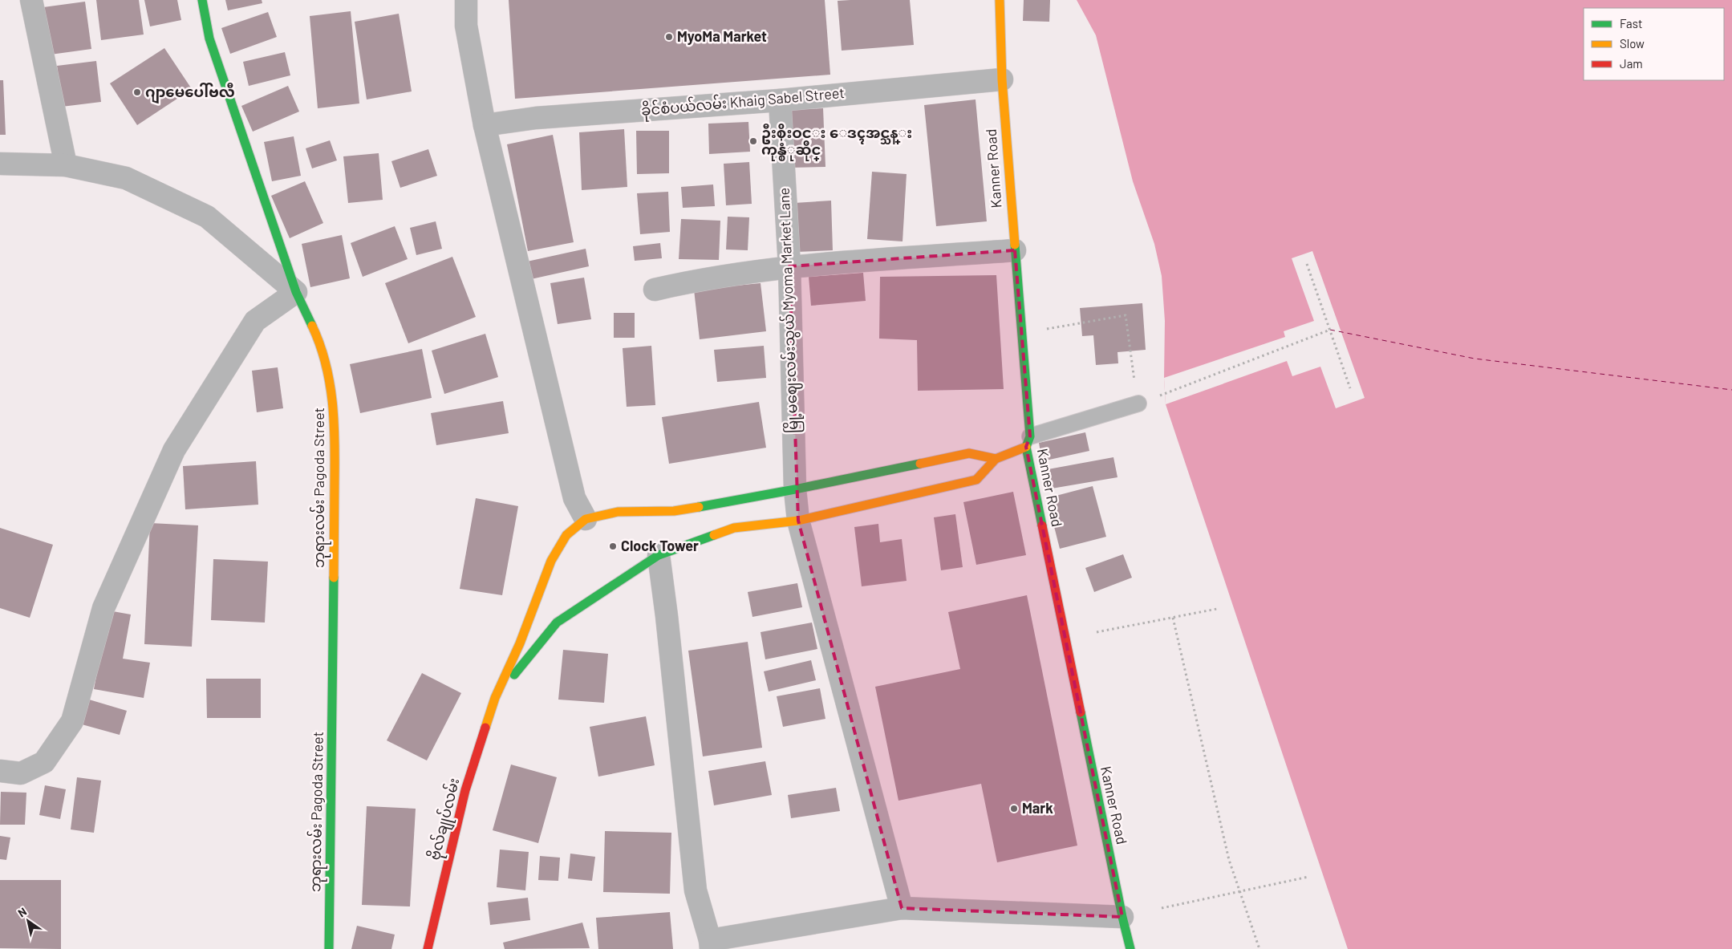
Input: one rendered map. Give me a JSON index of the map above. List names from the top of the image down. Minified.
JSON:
{"streets":{"main road":["Kanner Road","ဘုရားလမ်း Pagoda Street","ဗိုလ်ချုပ်လမ်း"],"street":["ခိုင်စံပယ်လမ်း Khaig Sabel Street","မြို့မဈေးလမ်းသွယ် Myoma Market Lane"]},"crossings":[["ခိုင်စံပယ်လမ်း Khaig Sabel Street","Kanner Road"],["ခိုင်စံပယ်လမ်း Khaig Sabel Street","မြို့မဈေးလမ်းသွယ် Myoma Market Lane"]],"places":["MyoMa Market","ဂျာမေပေါ်ဗလီ","ဦးစိုးဝင္း ေဒၚအင္သန္း ကုန္စံုဆိုင္","Clock Tower","Mark"],"legend":["Fast","Slow","Jam"],"north":"top left"}
